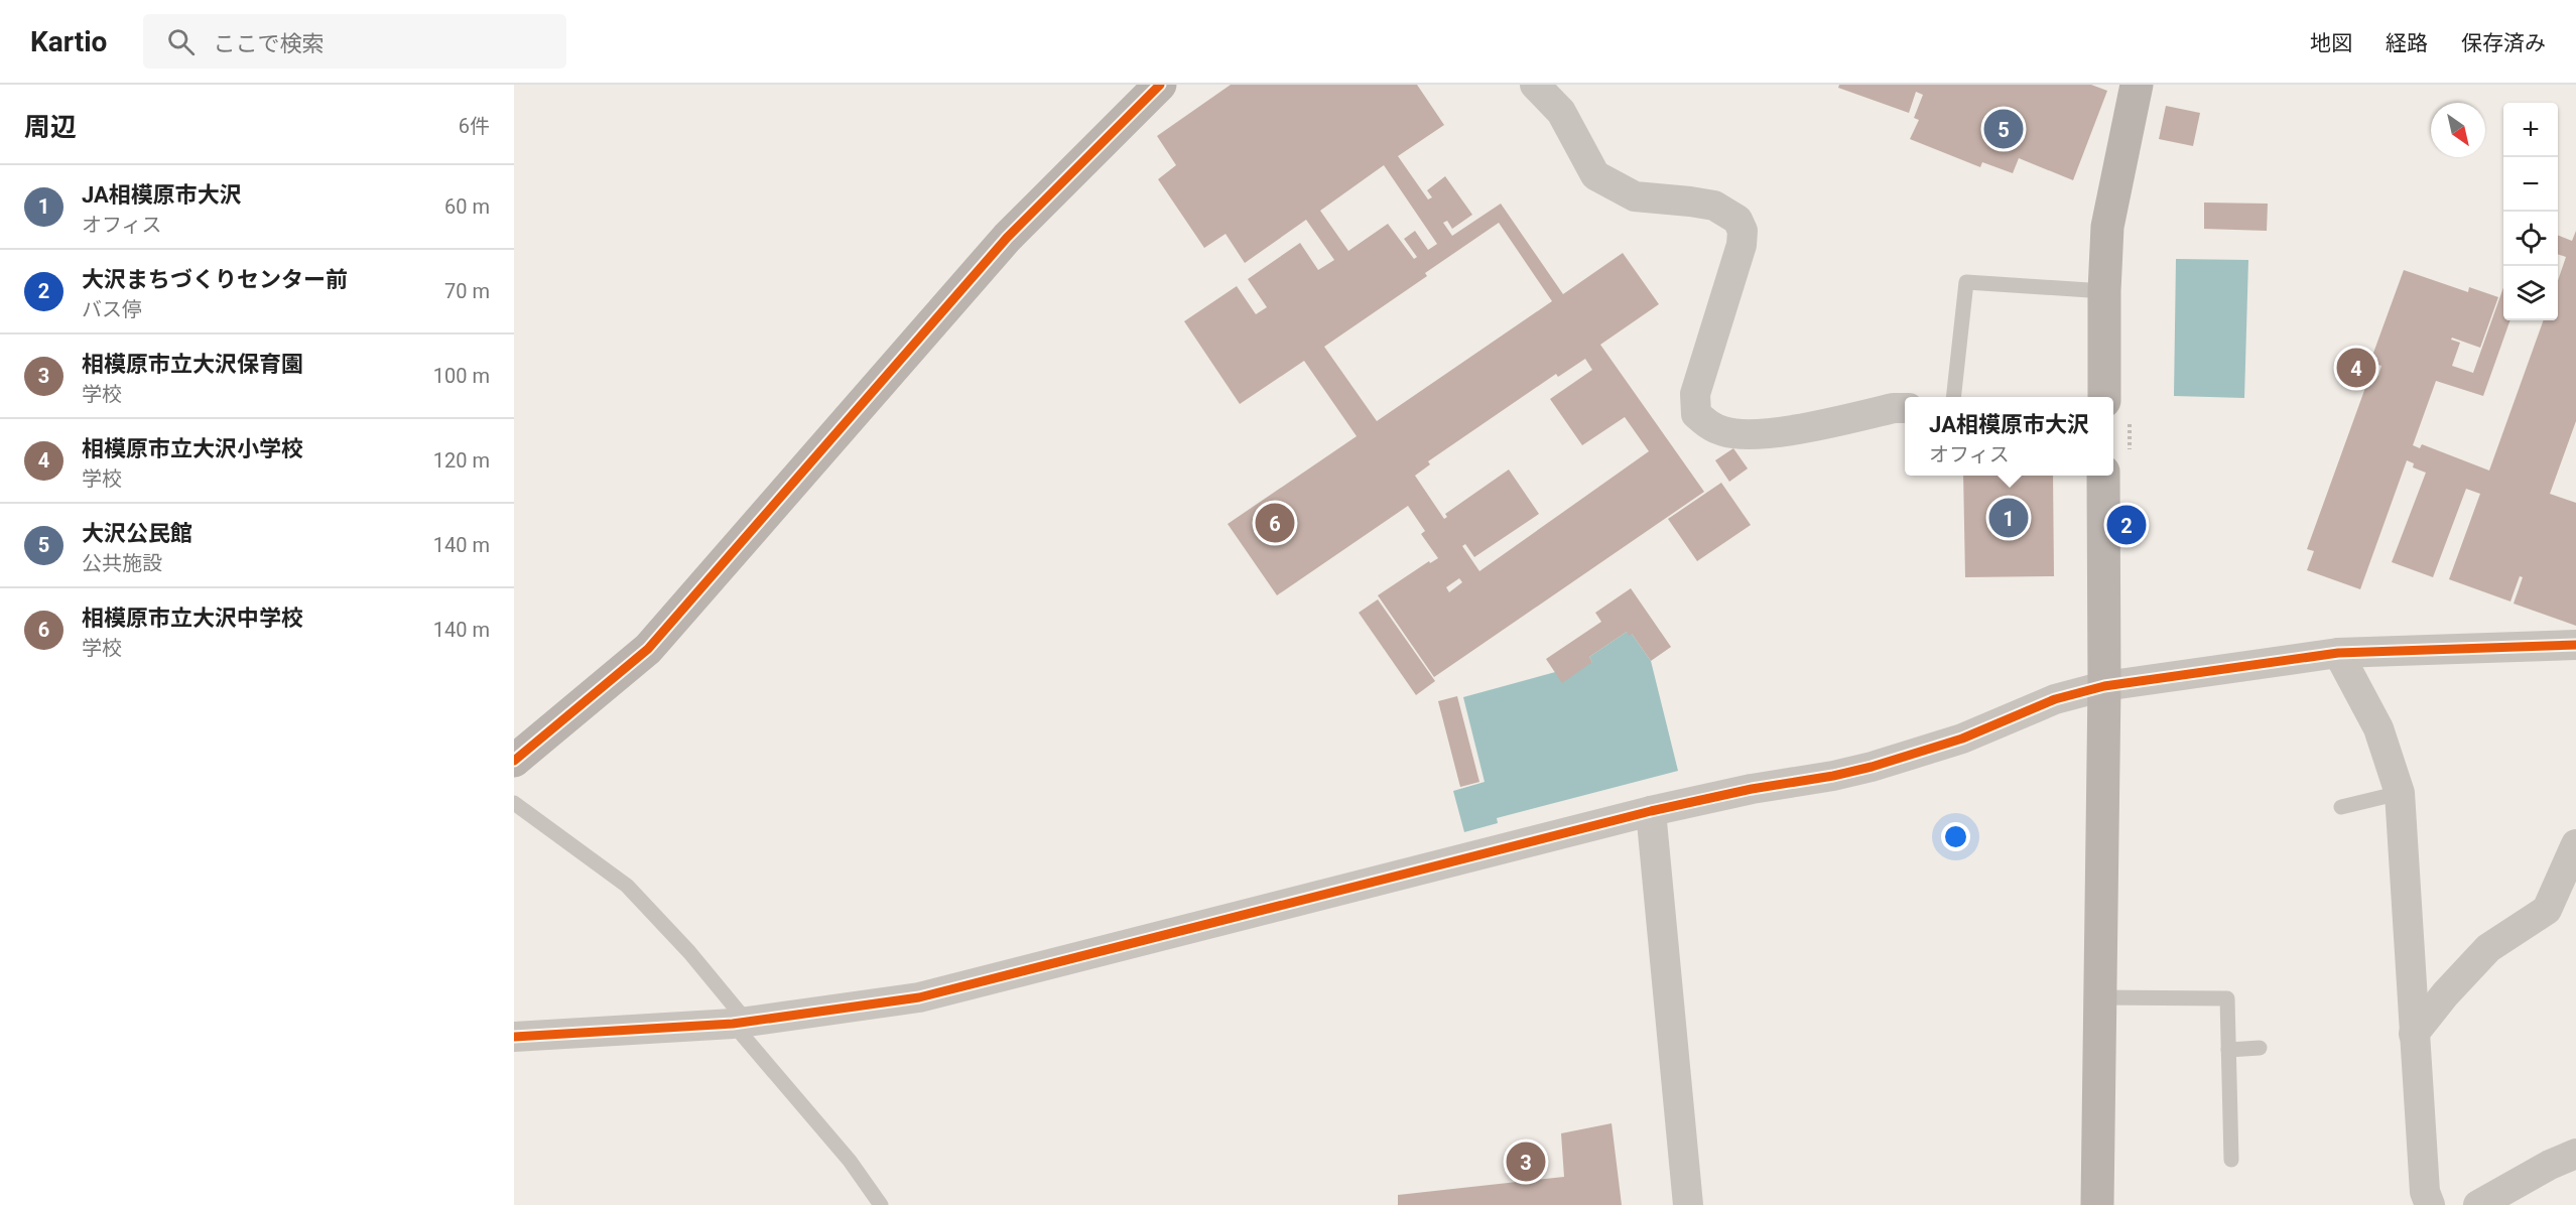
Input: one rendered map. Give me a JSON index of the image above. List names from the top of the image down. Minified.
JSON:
{"north":"bottom right","page":{"header":"Kartio","search":"ここで検索","nav":["地図","経路","保存済み"],"heading":["周辺","6件"],"map_buttons":["+","−"],"pins":["5","4","1","6","2","3"],"list":[{"mark":"1","name":"JA相模原市大沢","note":"オフィス","value":"60 m"},{"mark":"2","name":"大沢まちづくりセンター前","note":"バス停","value":"70 m"},{"mark":"3","name":"相模原市立大沢保育園","note":"学校","value":"100 m"},{"mark":"4","name":"相模原市立大沢小学校","note":"学校","value":"120 m"},{"mark":"5","name":"大沢公民館","note":"公共施設","value":"140 m"},{"mark":"6","name":"相模原市立大沢中学校","note":"学校","value":"140 m"}],"popup":["JA相模原市大沢","オフィス"]}}
